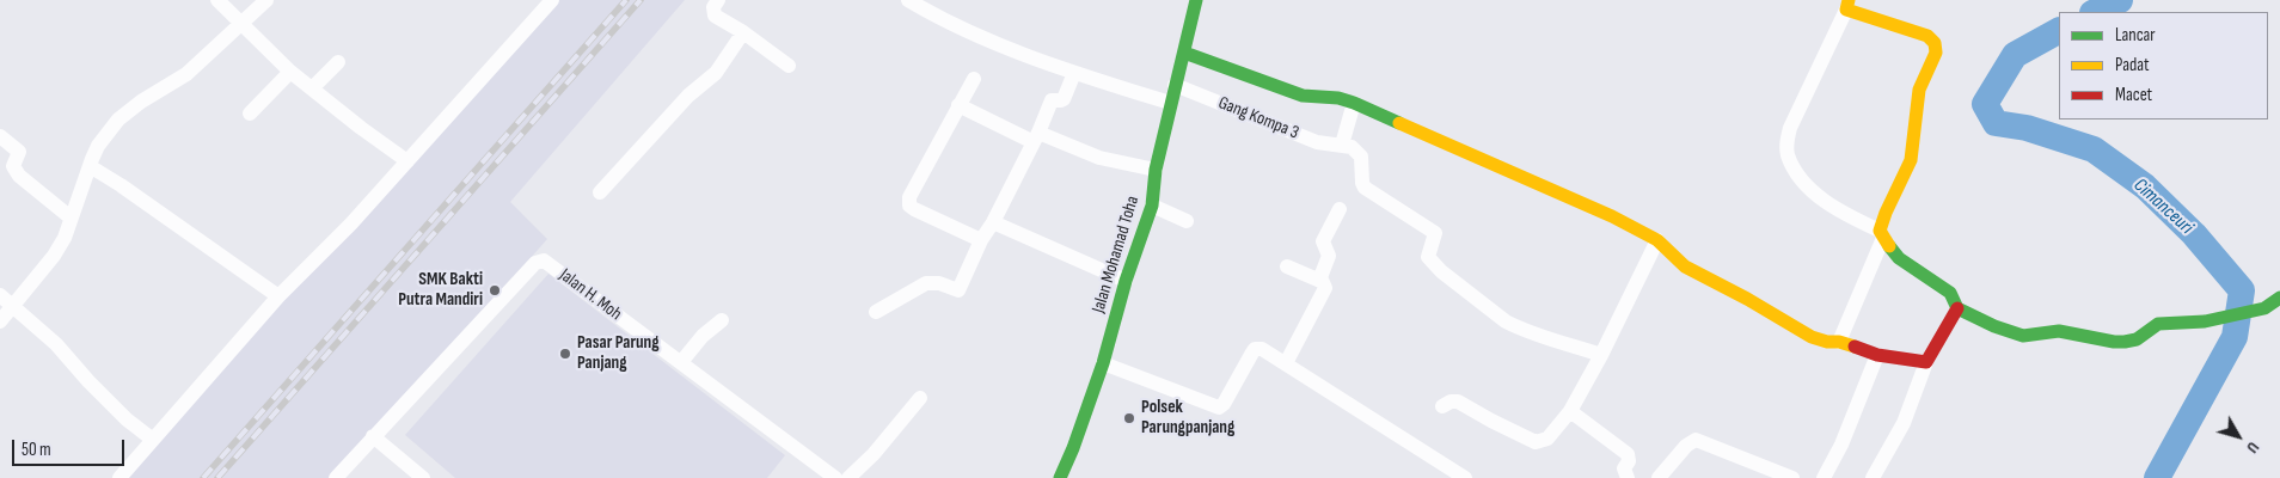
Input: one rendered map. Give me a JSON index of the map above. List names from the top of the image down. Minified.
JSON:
{"streets":{"street":["Gang Kompa 3","Jalan Mohamad Toha","Jalan H. Moh"]},"crossings":[["Gang Kompa 3","Jalan Mohamad Toha"]],"water":["Cimanceuri"],"places":["SMK Bakti Putra Mandiri","Pasar Parung Panjang","Polsek Parungpanjang"],"legend":["Lancar","Padat","Macet"],"scale_bar":"50 m","north":"bottom right"}
